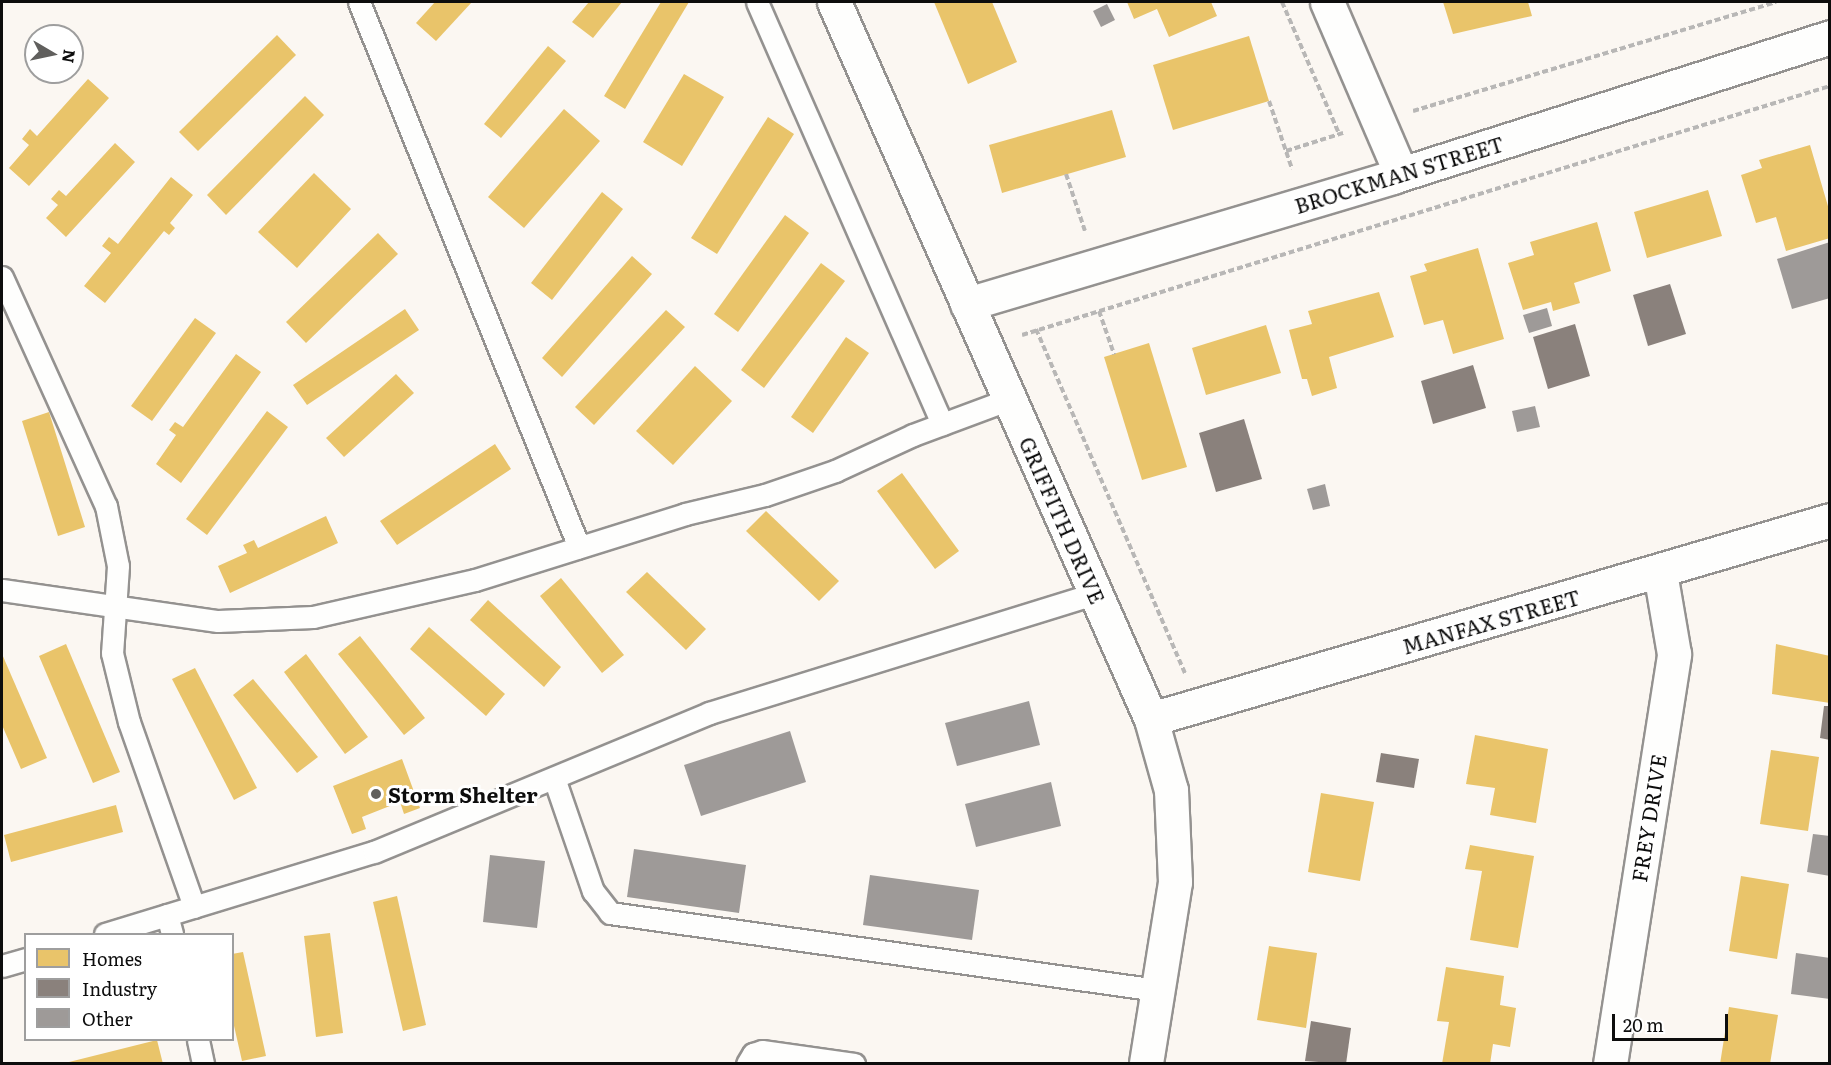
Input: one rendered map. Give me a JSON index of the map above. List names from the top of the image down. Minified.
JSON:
{"streets":{"street":["BROCKMAN STREET","GRIFFITH DRIVE","MANFAX STREET","FREY DRIVE"]},"crossings":[["BROCKMAN STREET","GRIFFITH DRIVE"],["GRIFFITH DRIVE","MANFAX STREET"],["MANFAX STREET","FREY DRIVE"]],"places":["Storm Shelter"],"legend":["Homes","Industry","Other"],"scale_bar":"20 m","north":"right"}
